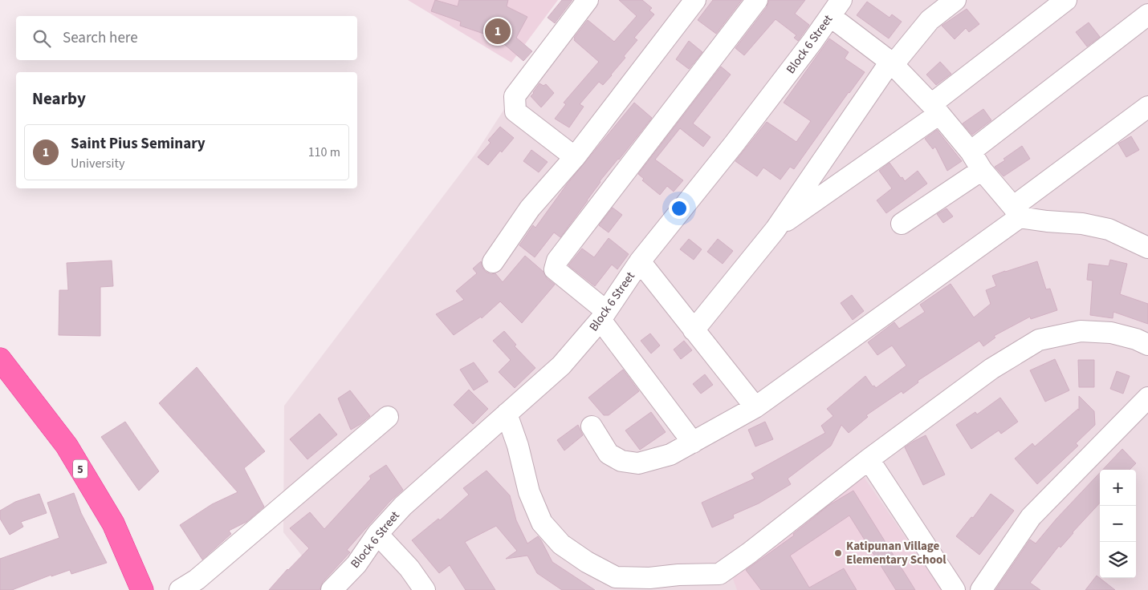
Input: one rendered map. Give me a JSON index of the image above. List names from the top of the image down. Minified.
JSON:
{"streets":{"highway":["5"],"street":["Block 6 Street"]},"places":["Katipunan Village Elementary School"],"page":{"search":"Search here","pins":"1","heading":"Nearby","list":[{"mark":"1","name":"Saint Pius Seminary","note":"University","value":"110 m"}],"map_buttons":["+","−"]}}
